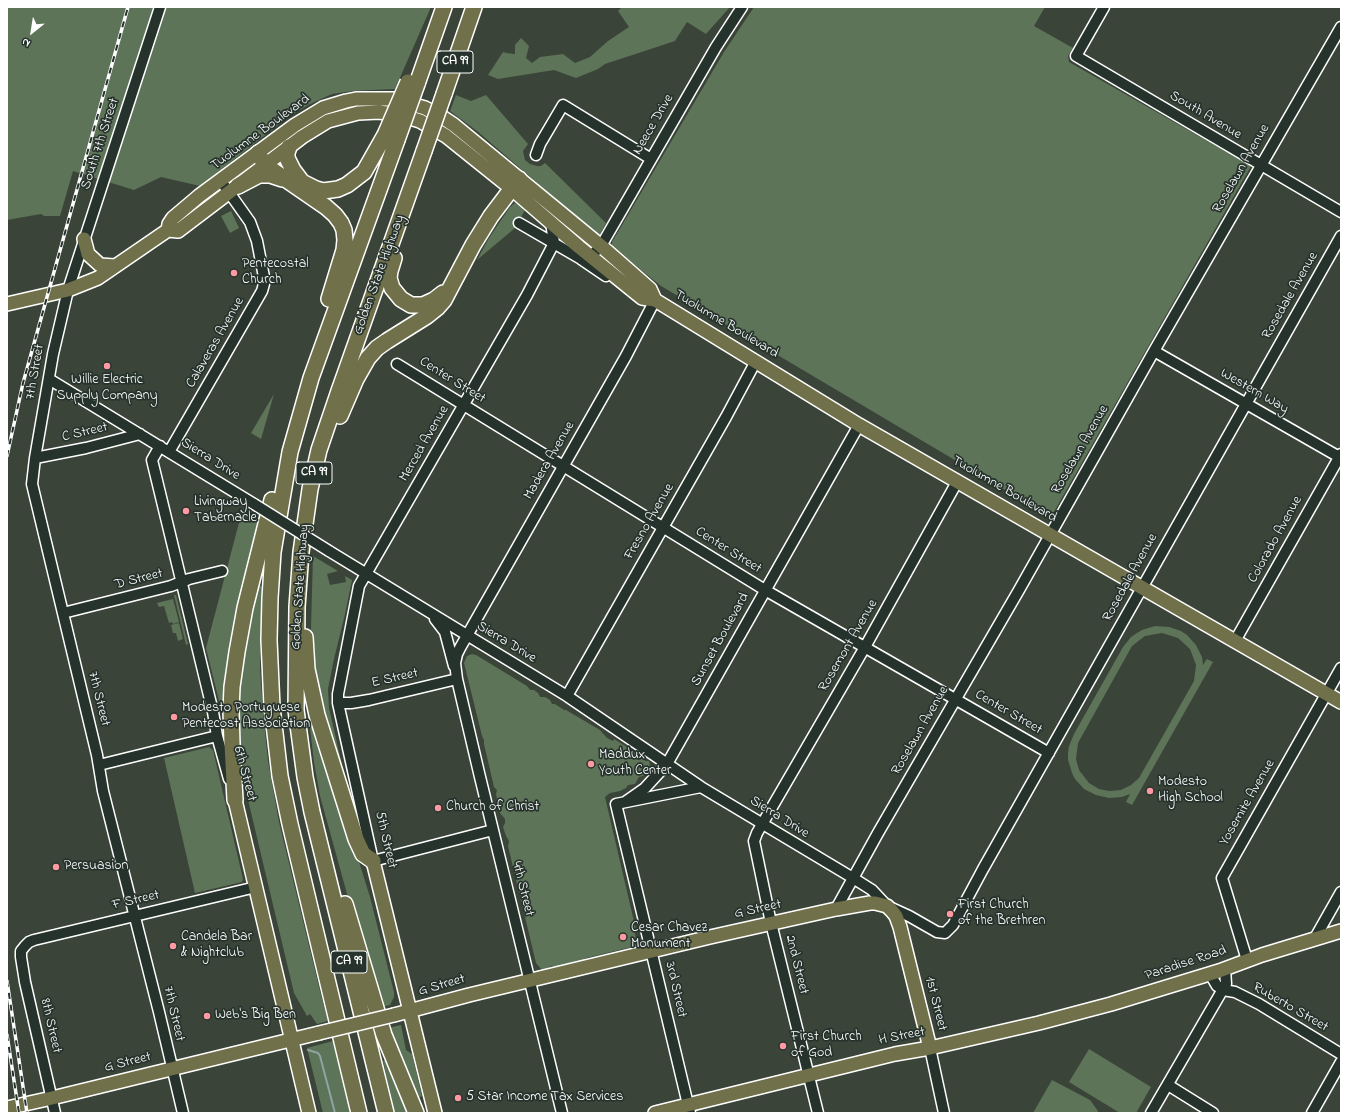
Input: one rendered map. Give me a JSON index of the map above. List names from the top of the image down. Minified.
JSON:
{"streets":{"highway":["CA 99","Golden State Highway"],"main road":["Tuolumne Boulevard","6th Street","5th Street","G Street","Paradise Road","1st Street","H Street"],"street":["South Avenue","Neece Drive","South 7th Street","Roselawn Avenue","Rosedale Avenue","Calaveras Avenue","7th Street","Center Street","Western Way","C Street","Merced Avenue","Sierra Drive","Madera Avenue","Fresno Avenue","Colorado Avenue","D Street","Sunset Boulevard","Rosemont Avenue","E Street","Yosemite Avenue","4th Street","F Street","2nd Street","3rd Street","Ruberto Street","8th Street"]},"crossings":[["South Avenue","Roselawn Avenue"],["Neece Drive","Tuolumne Boulevard"],["Tuolumne Boulevard","South 7th Street"],["Tuolumne Boulevard","Roselawn Avenue"],["Tuolumne Boulevard","Rosedale Avenue"],["Tuolumne Boulevard","Calaveras Avenue"],["Tuolumne Boulevard","7th Street"],["Tuolumne Boulevard","Merced Avenue"],["Tuolumne Boulevard","Madera Avenue"],["Tuolumne Boulevard","Fresno Avenue"],["Tuolumne Boulevard","Colorado Avenue"],["Tuolumne Boulevard","Sunset Boulevard"],["Tuolumne Boulevard","Rosemont Avenue"],["Tuolumne Boulevard","Yosemite Avenue"],["South 7th Street","7th Street"],["Roselawn Avenue","Center Street"],["Roselawn Avenue","Western Way"],["Roselawn Avenue","Sierra Drive"],["Roselawn Avenue","G Street"],["Rosedale Avenue","Center Street"],["Rosedale Avenue","Western Way"],["Rosedale Avenue","Sierra Drive"],["Calaveras Avenue","Sierra Drive"],["7th Street","C Street"],["7th Street","Sierra Drive"],["7th Street","D Street"],["7th Street","F Street"],["7th Street","G Street"],["Center Street","Merced Avenue"],["Center Street","Madera Avenue"],["Center Street","Fresno Avenue"],["Center Street","Sunset Boulevard"],["Center Street","Rosemont Avenue"],["Western Way","Colorado Avenue"],["C Street","Sierra Drive"],["Merced Avenue","Sierra Drive"],["Merced Avenue","5th Street"],["Sierra Drive","Madera Avenue"],["Sierra Drive","Fresno Avenue"],["Sierra Drive","Sunset Boulevard"],["Sierra Drive","Rosemont Avenue"],["Sierra Drive","6th Street"],["Sierra Drive","5th Street"],["Sierra Drive","4th Street"],["Sierra Drive","G Street"],["Sierra Drive","2nd Street"],["Sierra Drive","1st Street"],["Madera Avenue","4th Street"],["D Street","6th Street"],["Rosemont Avenue","2nd Street"],["E Street","5th Street"],["E Street","4th Street"],["6th Street","F Street"],["6th Street","G Street"],["Yosemite Avenue","Paradise Road"],["5th Street","G Street"],["4th Street","G Street"],["F Street","8th Street"],["G Street","2nd Street"],["G Street","3rd Street"],["G Street","1st Street"],["G Street","8th Street"],["Paradise Road","H Street"],["2nd Street","H Street"],["3rd Street","H Street"],["1st Street","H Street"]],"places":["Pentecostal Church","Willie Electric Supply Company","Livingway Tabernacle","Modesto Portuguese Pentecost Association","Maddux Youth Center","Modesto High School","Church of Christ","Persuasion","First Church of the Brethren","Cesar Chavez Monument","Candela Bar & Nightclub","Web's Big Ben","First Church of God","5 Star Income Tax Services"],"north":"bottom left"}
